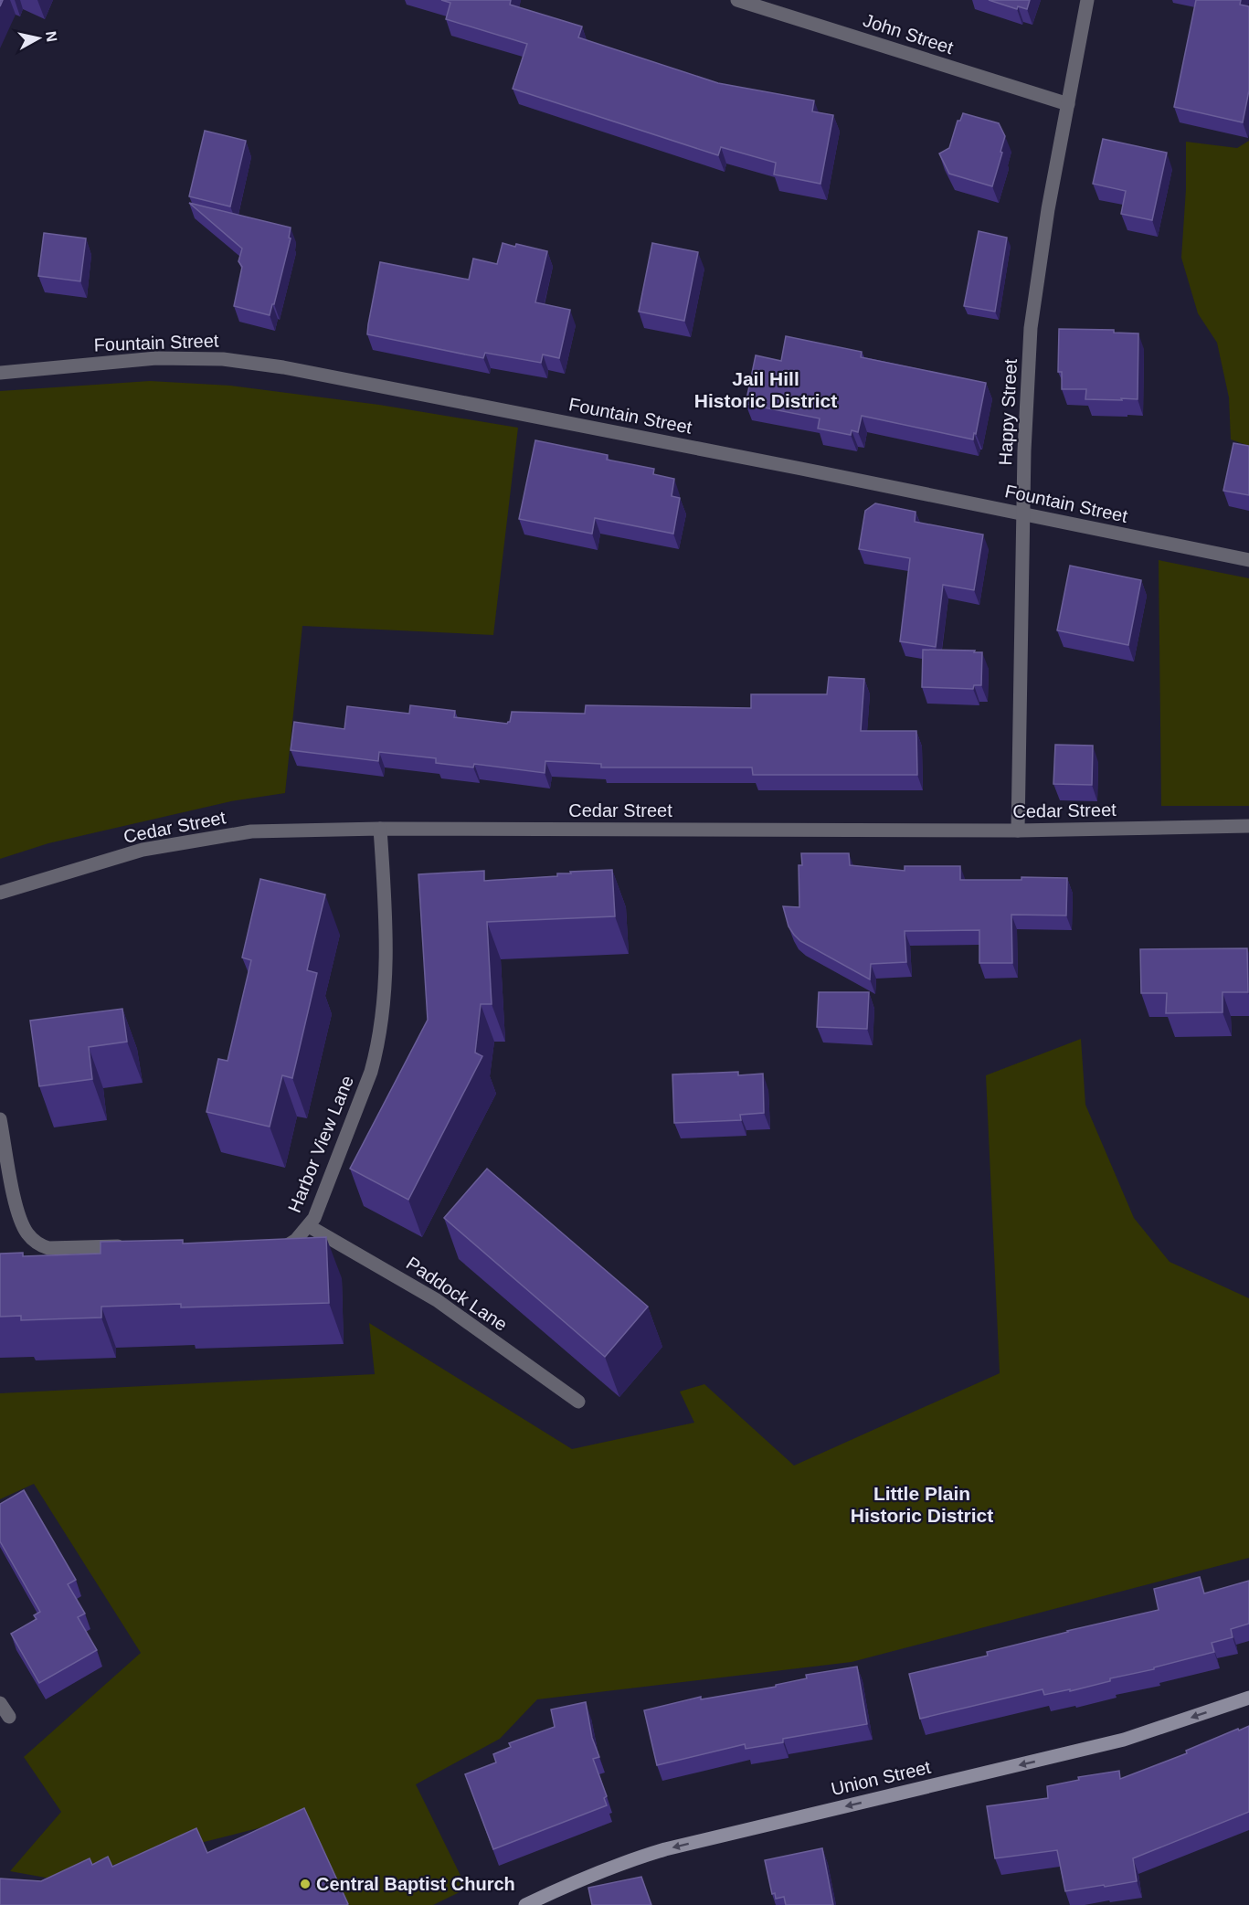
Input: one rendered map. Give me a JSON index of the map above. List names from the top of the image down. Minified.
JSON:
{"streets":{"main road":["Union Street"],"street":["John Street","Fountain Street","Happy Street","Cedar Street","Harbor View Lane","Paddock Lane"]},"crossings":[["John Street","Happy Street"],["Fountain Street","Happy Street"],["Happy Street","Cedar Street"],["Cedar Street","Harbor View Lane"],["Harbor View Lane","Paddock Lane"]],"one_way":["Union Street"],"districts":["Jail Hill Historic District","Little Plain Historic District"],"places":["Central Baptist Church"],"north":"right"}
